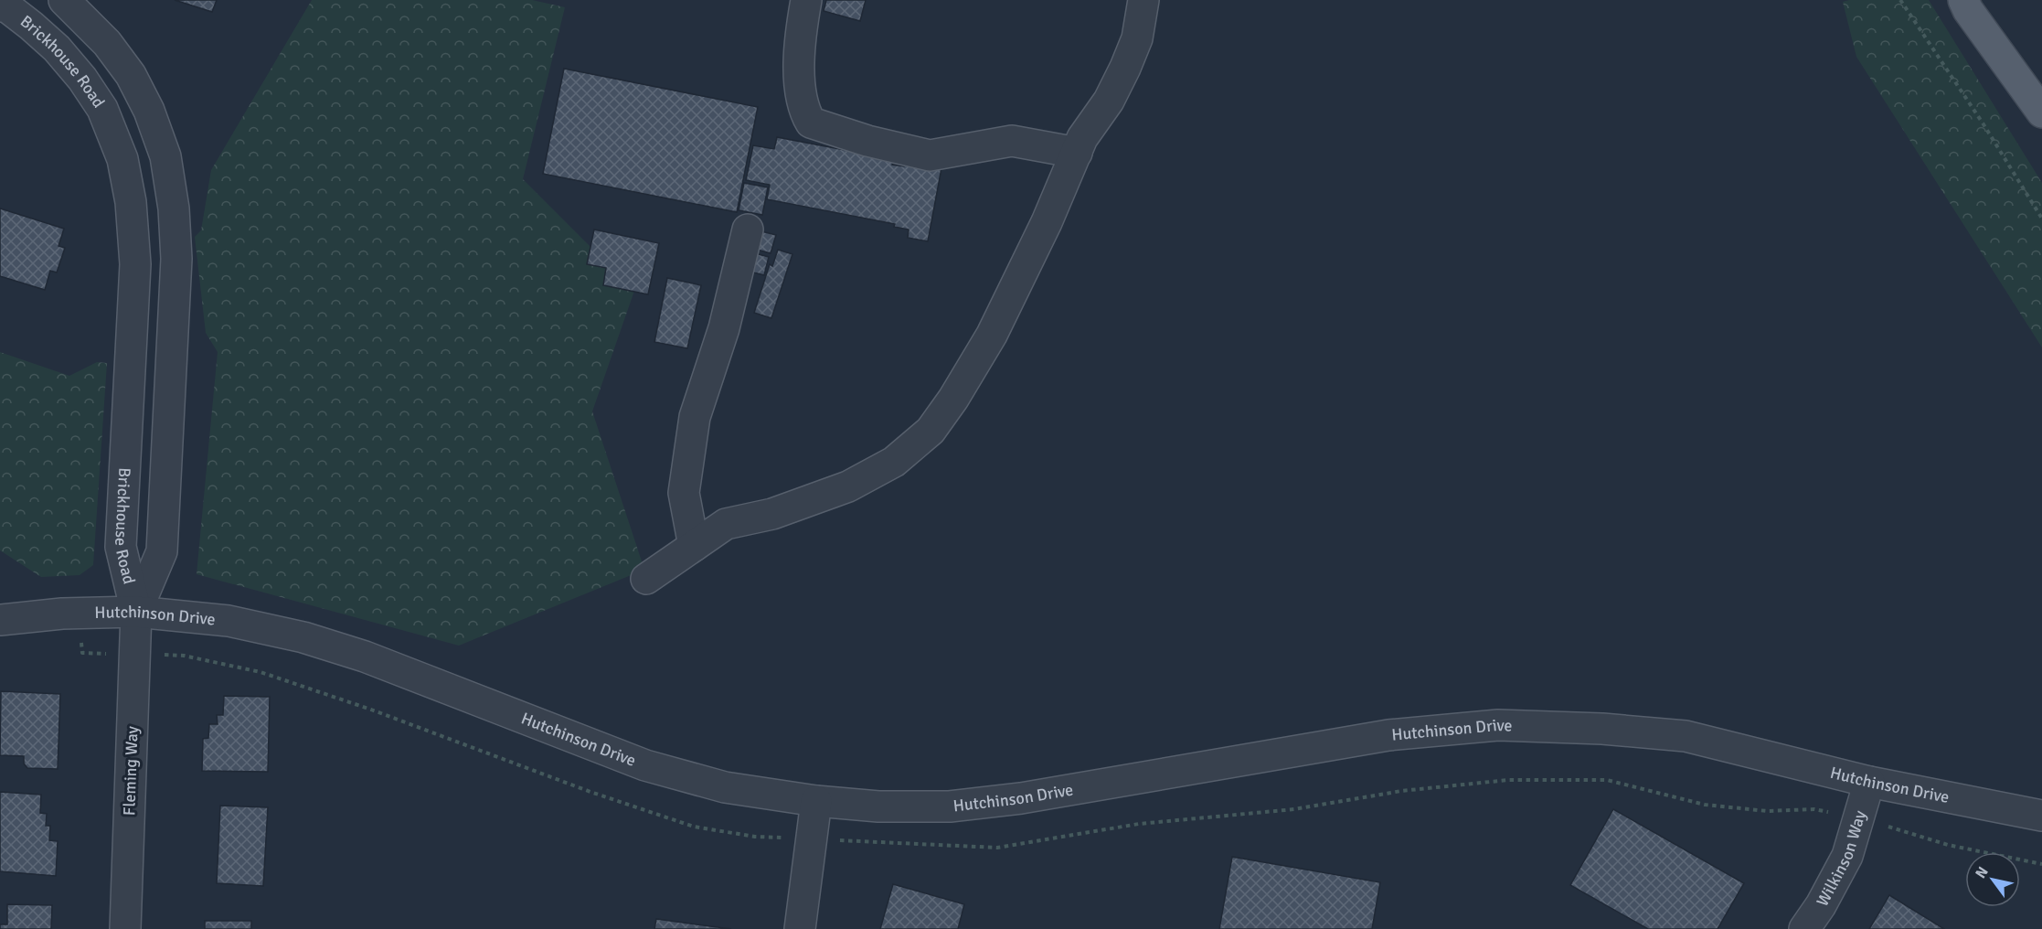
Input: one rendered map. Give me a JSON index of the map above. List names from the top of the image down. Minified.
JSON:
{"streets":{"street":["Brickhouse Road","Hutchinson Drive","Fleming Way","Wilkinson Way"]},"crossings":[["Brickhouse Road","Hutchinson Drive"],["Brickhouse Road","Fleming Way"],["Hutchinson Drive","Fleming Way"],["Hutchinson Drive","Wilkinson Way"]],"north":"top left"}
